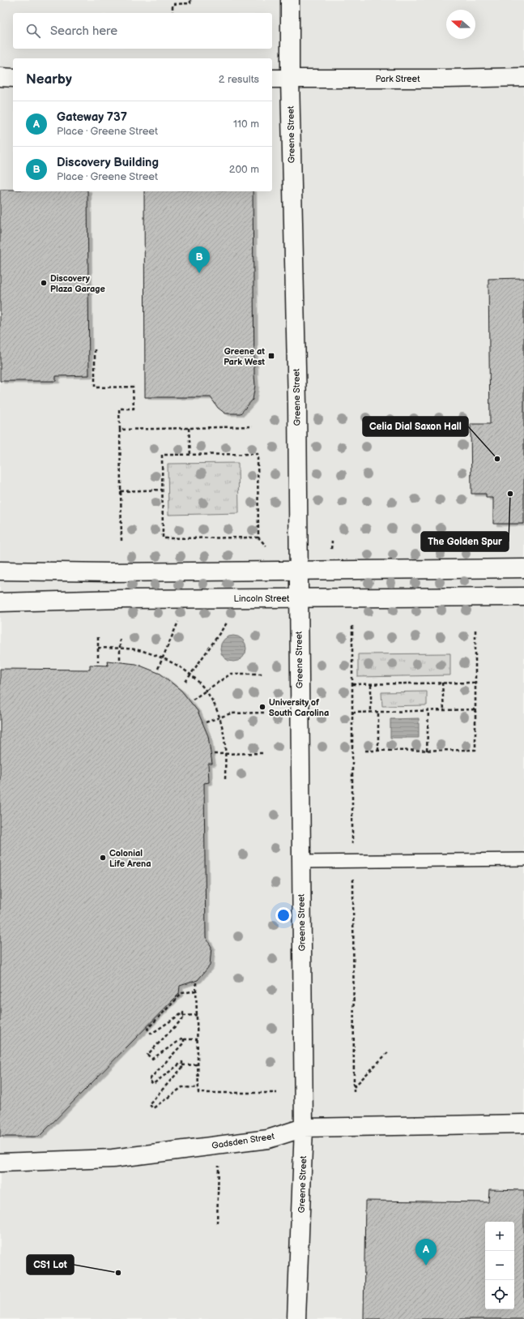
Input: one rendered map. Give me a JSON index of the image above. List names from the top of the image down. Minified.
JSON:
{"streets":{"street":["Park Street","Greene Street","Lincoln Street","Gadsden Street"]},"crossings":[["Park Street","Greene Street"],["Greene Street","Lincoln Street"],["Greene Street","Gadsden Street"]],"places":{"other":["Discovery Plaza Garage","Celia Dial Saxon Hall","The Golden Spur","University of South Carolina","Colonial Life Arena","CS1 Lot"],"transit":["Greene at Park West"]},"north":"left","page":{"search":"Search here","heading":["Nearby","2 results"],"list":[{"mark":"A","name":"Gateway 737","note":"Place · Greene Street","value":"110 m"},{"mark":"B","name":"Discovery Building","note":"Place · Greene Street","value":"200 m"}],"pins":["B","A"],"map_buttons":["+","−"]}}
